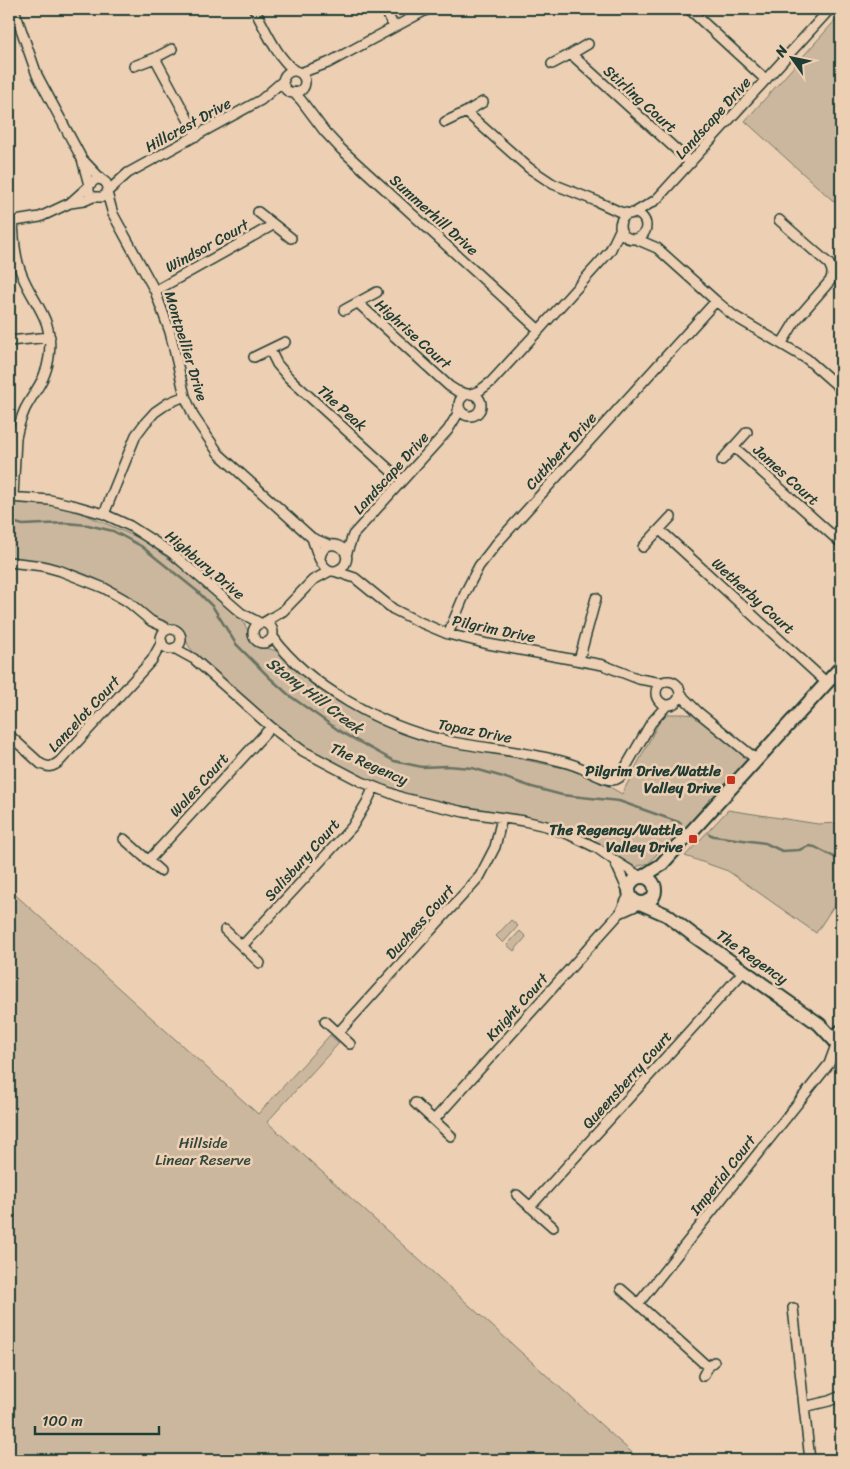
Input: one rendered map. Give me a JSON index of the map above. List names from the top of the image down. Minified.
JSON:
{"streets":{"street":["Stirling Court","Landscape Drive","Hillcrest Drive","Summerhill Drive","Windsor Court","Highrise Court","Montpellier Drive","The Peak","Cuthbert Drive","James Court","Highbury Drive","Wetherby Court","Pilgrim Drive","Lancelot Court","Topaz Drive","The Regency","Wales Court","Salisbury Court","Duchess Court","Knight Court","Queensberry Court","Imperial Court"]},"crossings":[["Stirling Court","Landscape Drive"],["Landscape Drive","Highrise Court"],["Landscape Drive","Montpellier Drive"],["Landscape Drive","The Peak"],["Landscape Drive","Pilgrim Drive"],["Hillcrest Drive","Summerhill Drive"],["Hillcrest Drive","Montpellier Drive"],["Windsor Court","Montpellier Drive"],["Montpellier Drive","Pilgrim Drive"],["Cuthbert Drive","Pilgrim Drive"],["Pilgrim Drive","Topaz Drive"],["Lancelot Court","The Regency"],["The Regency","Wales Court"],["The Regency","Salisbury Court"],["The Regency","Duchess Court"],["The Regency","Knight Court"],["The Regency","Queensberry Court"],["The Regency","Imperial Court"]],"water":["Stony Hill Creek"],"parks":["Hillside Linear Reserve"],"places":{"transit":["Pilgrim Drive/Wattle Valley Drive","The Regency/Wattle Valley Drive"]},"scale_bar":"100 m","north":"top left"}
